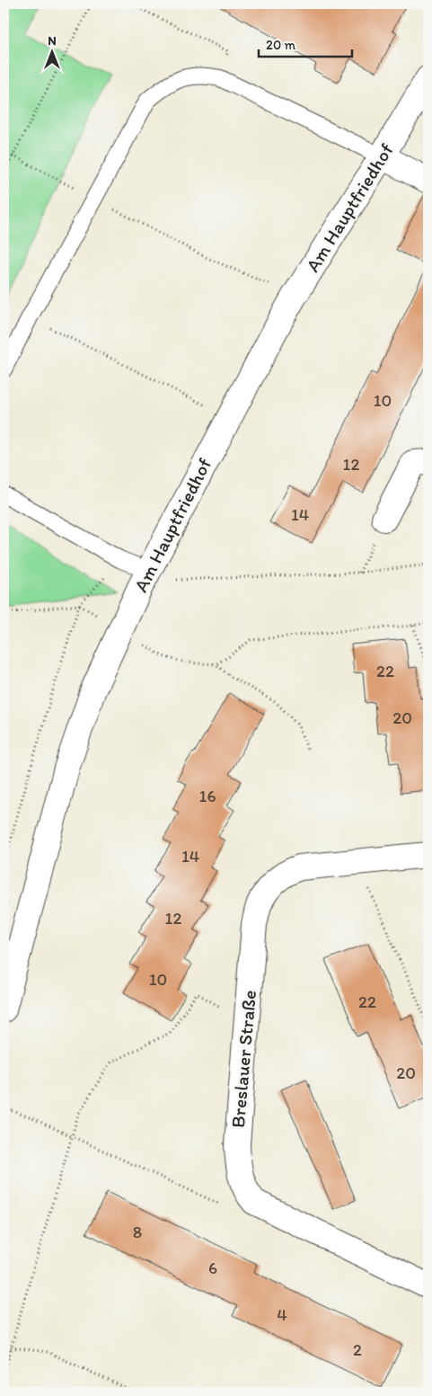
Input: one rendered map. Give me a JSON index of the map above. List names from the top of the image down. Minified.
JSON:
{"streets":{"street":["Am Hauptfriedhof","Breslauer Straße"]},"house_numbers":["10","12","14","22","20","16","14","12","10","22","20","8","6","4","2"],"scale_bar":"20 m","north":"top"}
